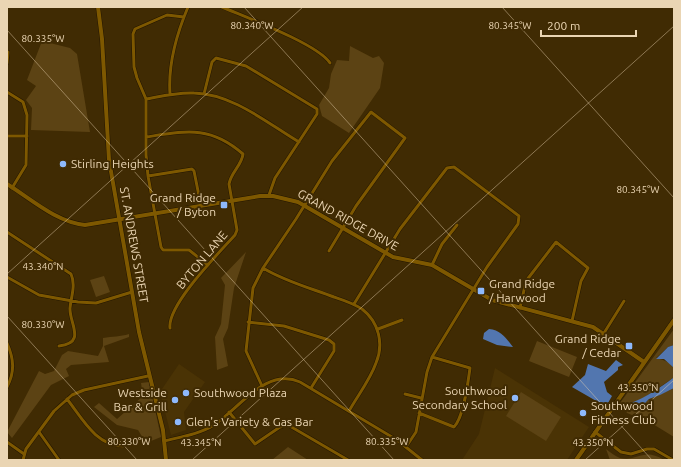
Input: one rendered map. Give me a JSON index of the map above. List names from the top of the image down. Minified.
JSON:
{"streets":{"street":["GRAND RIDGE DRIVE","ST. ANDREWS STREET","BYTON LANE"]},"crossings":[["GRAND RIDGE DRIVE","ST. ANDREWS STREET"],["GRAND RIDGE DRIVE","BYTON LANE"]],"places":{"other":["Stirling Heights","Southwood Plaza","Southwood Secondary School","Westside Bar & Grill","Southwood Fitness Club","Glen's Variety & Gas Bar"],"transit":["Grand Ridge / Byton","Grand Ridge / Harwood","Grand Ridge / Cedar"]},"scale_bar":"200 m","coordinates":["80.340°W","80.345°W","80.335°W","43.340°N","80.330°W","43.350°N","43.345°N"]}
